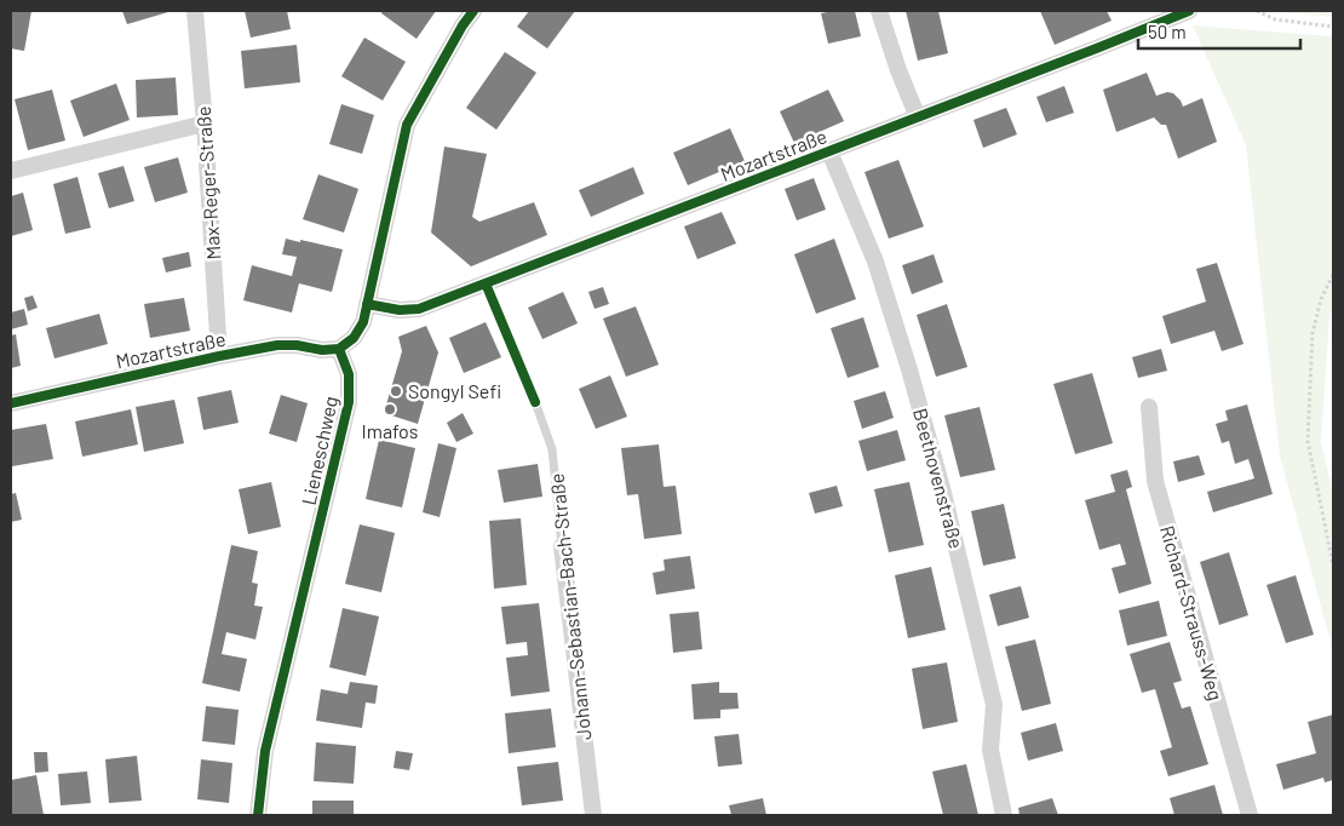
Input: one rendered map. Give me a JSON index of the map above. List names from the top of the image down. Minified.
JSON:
{"streets":{"street":["Mozartstraße","Max-Reger-Straße","Lieneschweg","Beethovenstraße","Johann-Sebastian-Bach-Straße","Richard-Strauss-Weg"]},"crossings":[["Mozartstraße","Max-Reger-Straße"],["Mozartstraße","Lieneschweg"],["Mozartstraße","Beethovenstraße"]],"places":["Songyl Sefi","Imafos"],"scale_bar":"50 m"}
